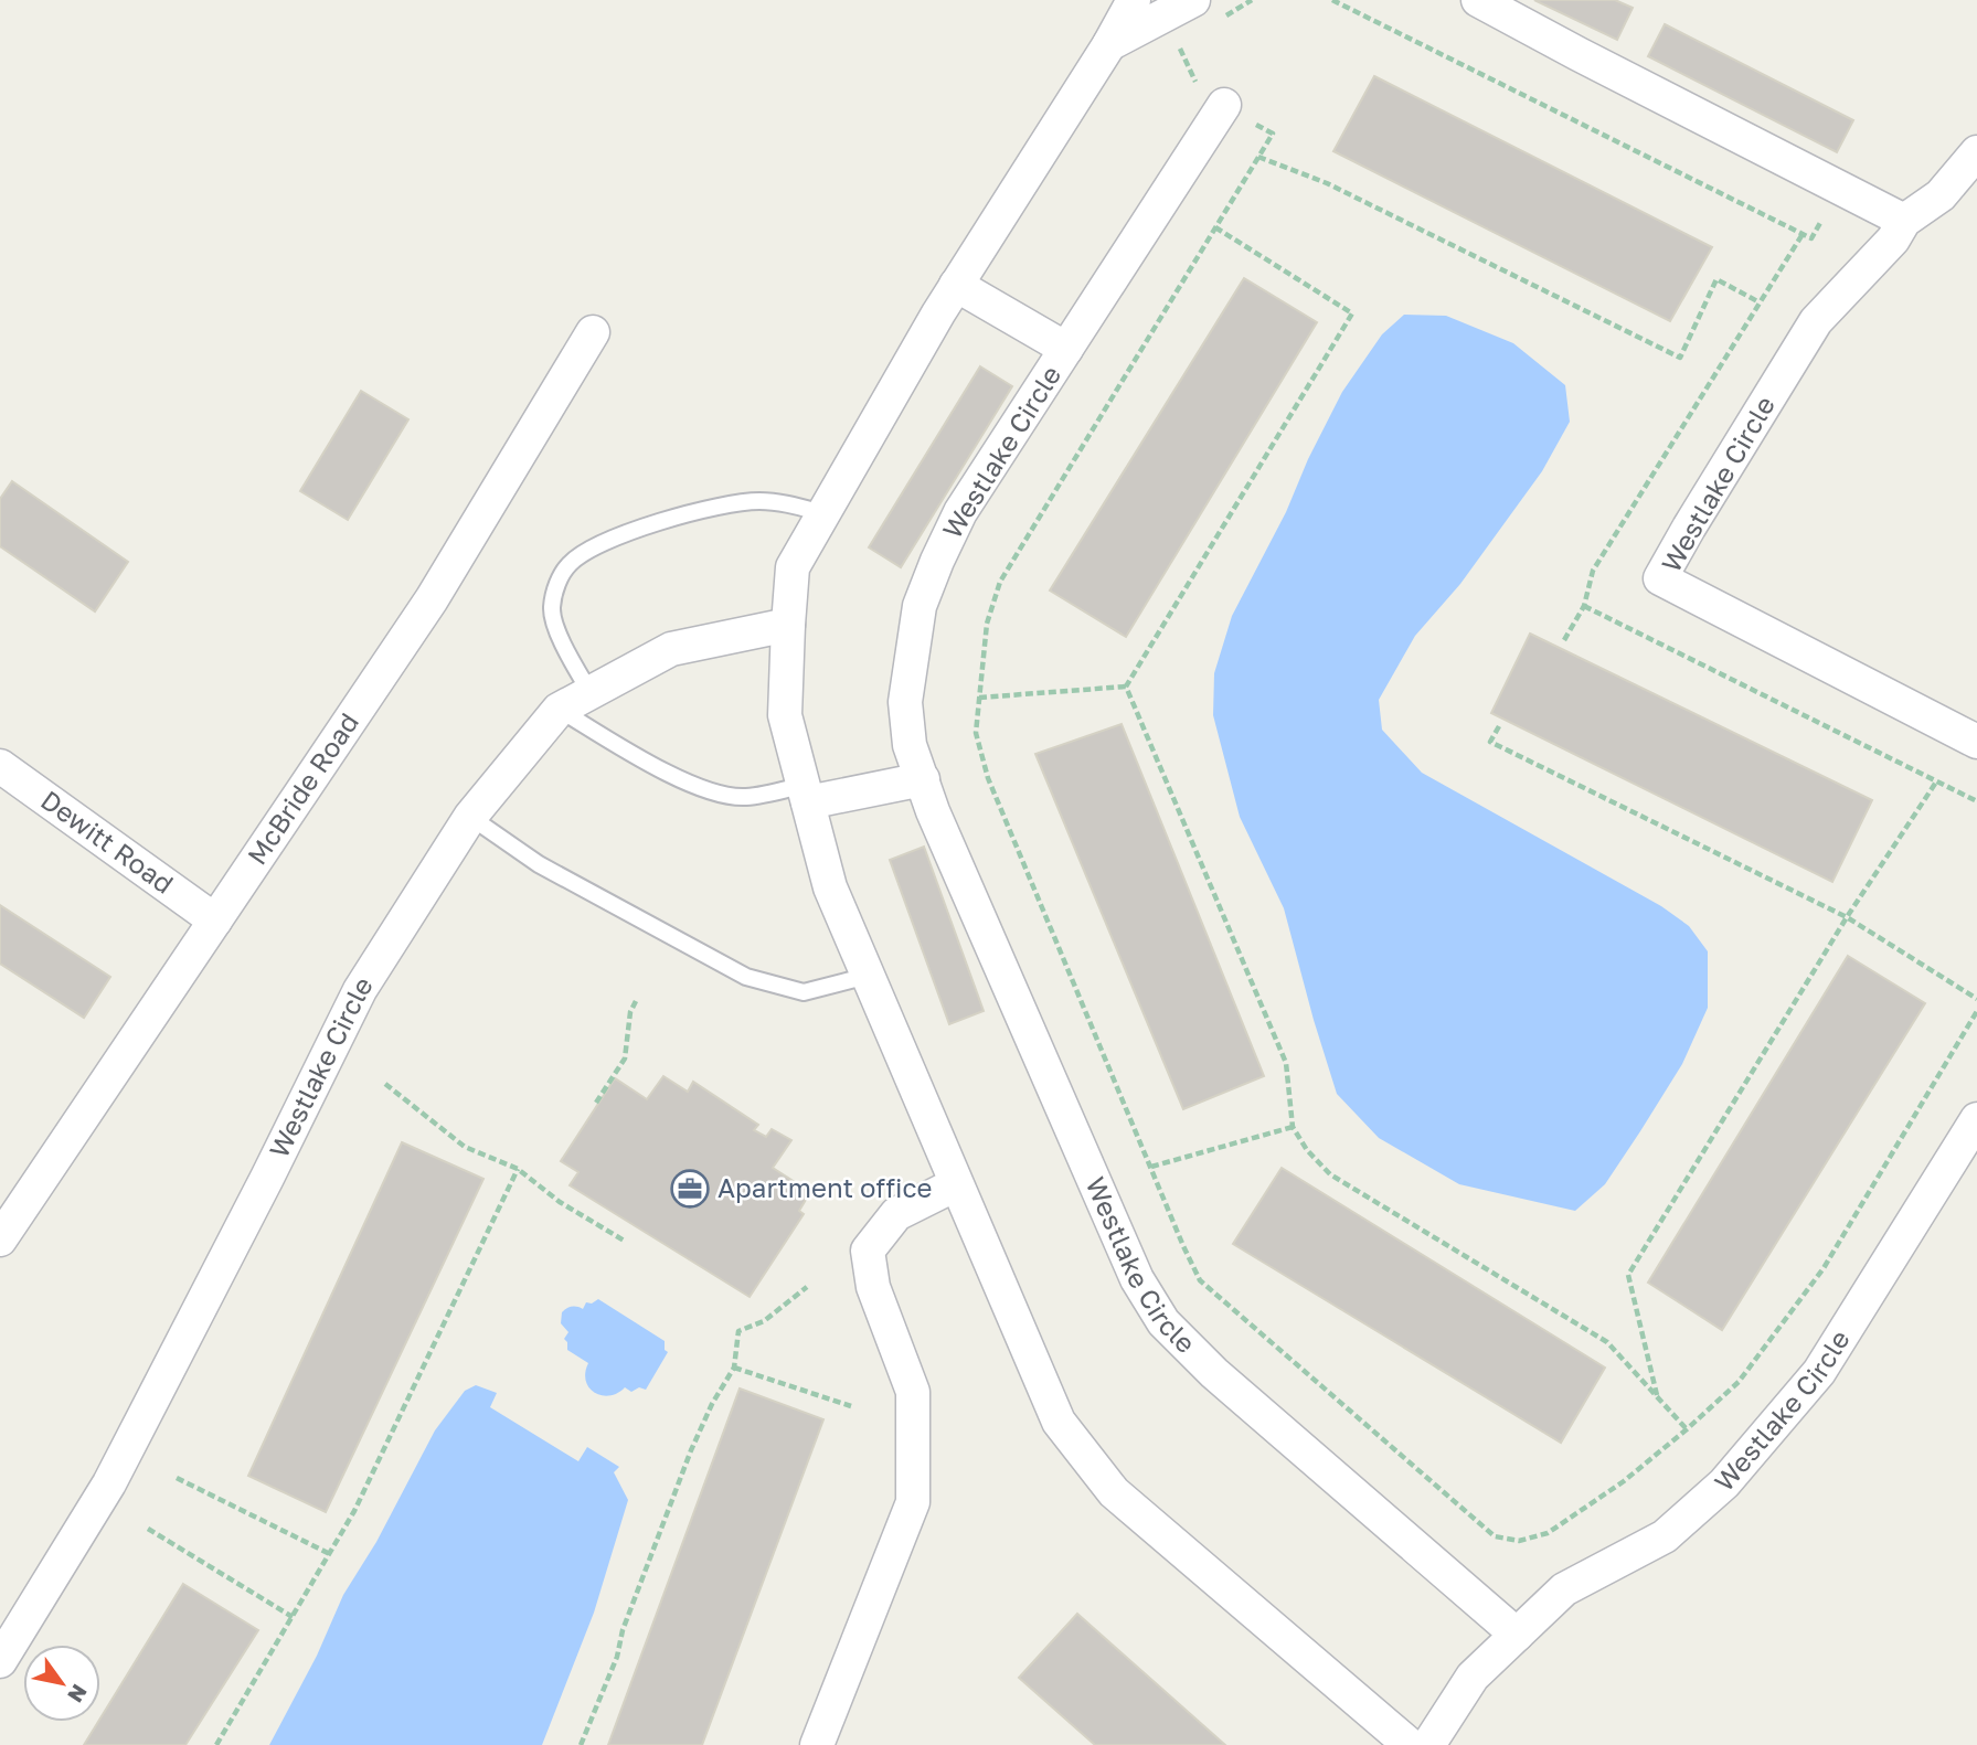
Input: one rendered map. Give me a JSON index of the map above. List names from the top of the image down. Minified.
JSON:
{"streets":{"street":["Westlake Circle","McBride Road","Dewitt Road"]},"crossings":[["McBride Road","Dewitt Road"]],"places":{"office":["Apartment office"]},"north":"bottom right"}
